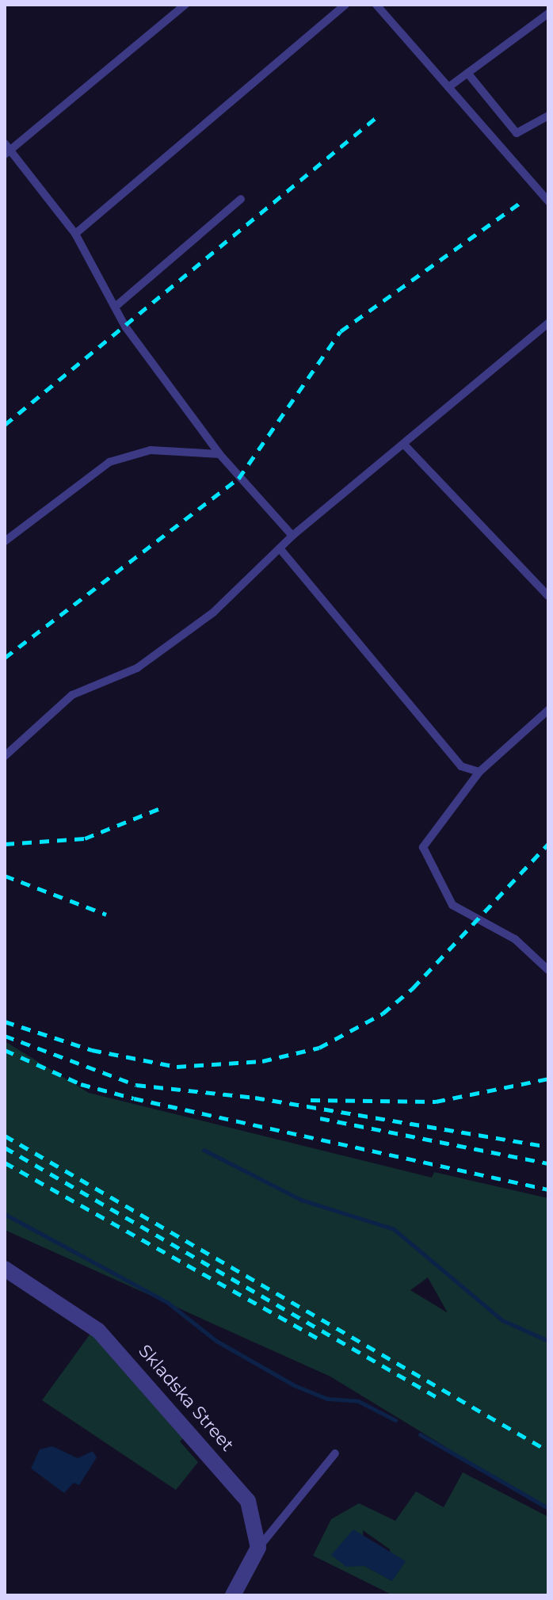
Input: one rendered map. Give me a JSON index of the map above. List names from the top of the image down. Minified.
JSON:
{"streets":{"street":["Skladska Street"]}}
